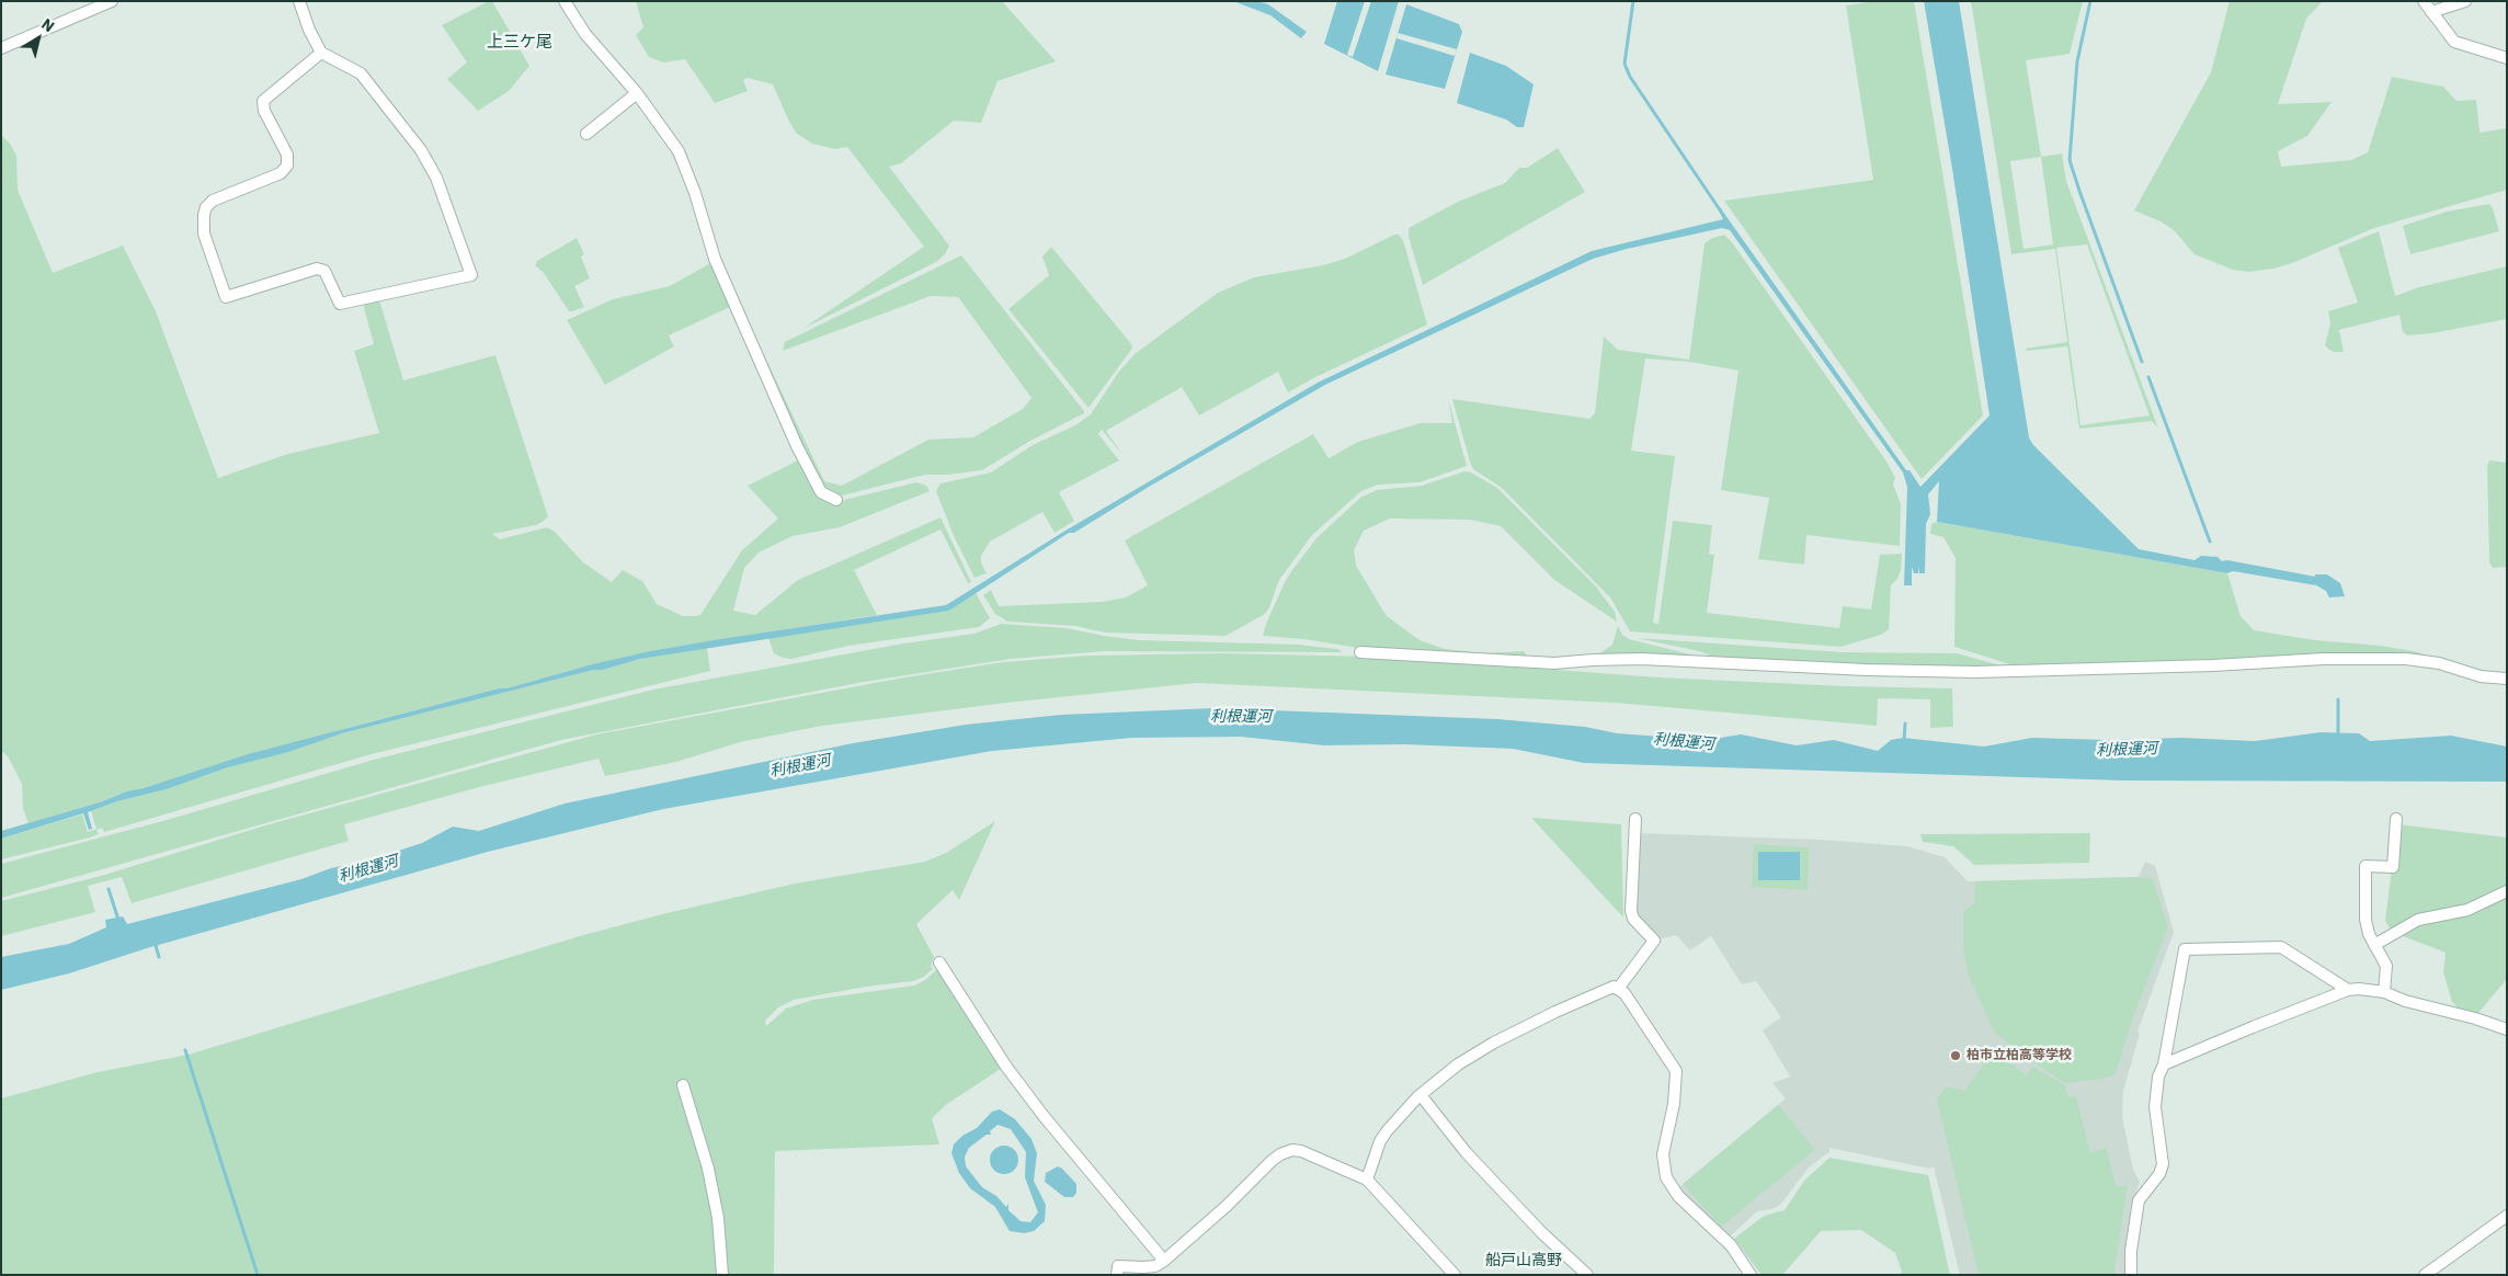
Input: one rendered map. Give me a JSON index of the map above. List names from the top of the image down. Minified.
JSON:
{"districts":["上三ケ尾","船戸山高野"],"water":["利根運河"],"places":["柏市立柏高等学校"],"north":"top right"}
